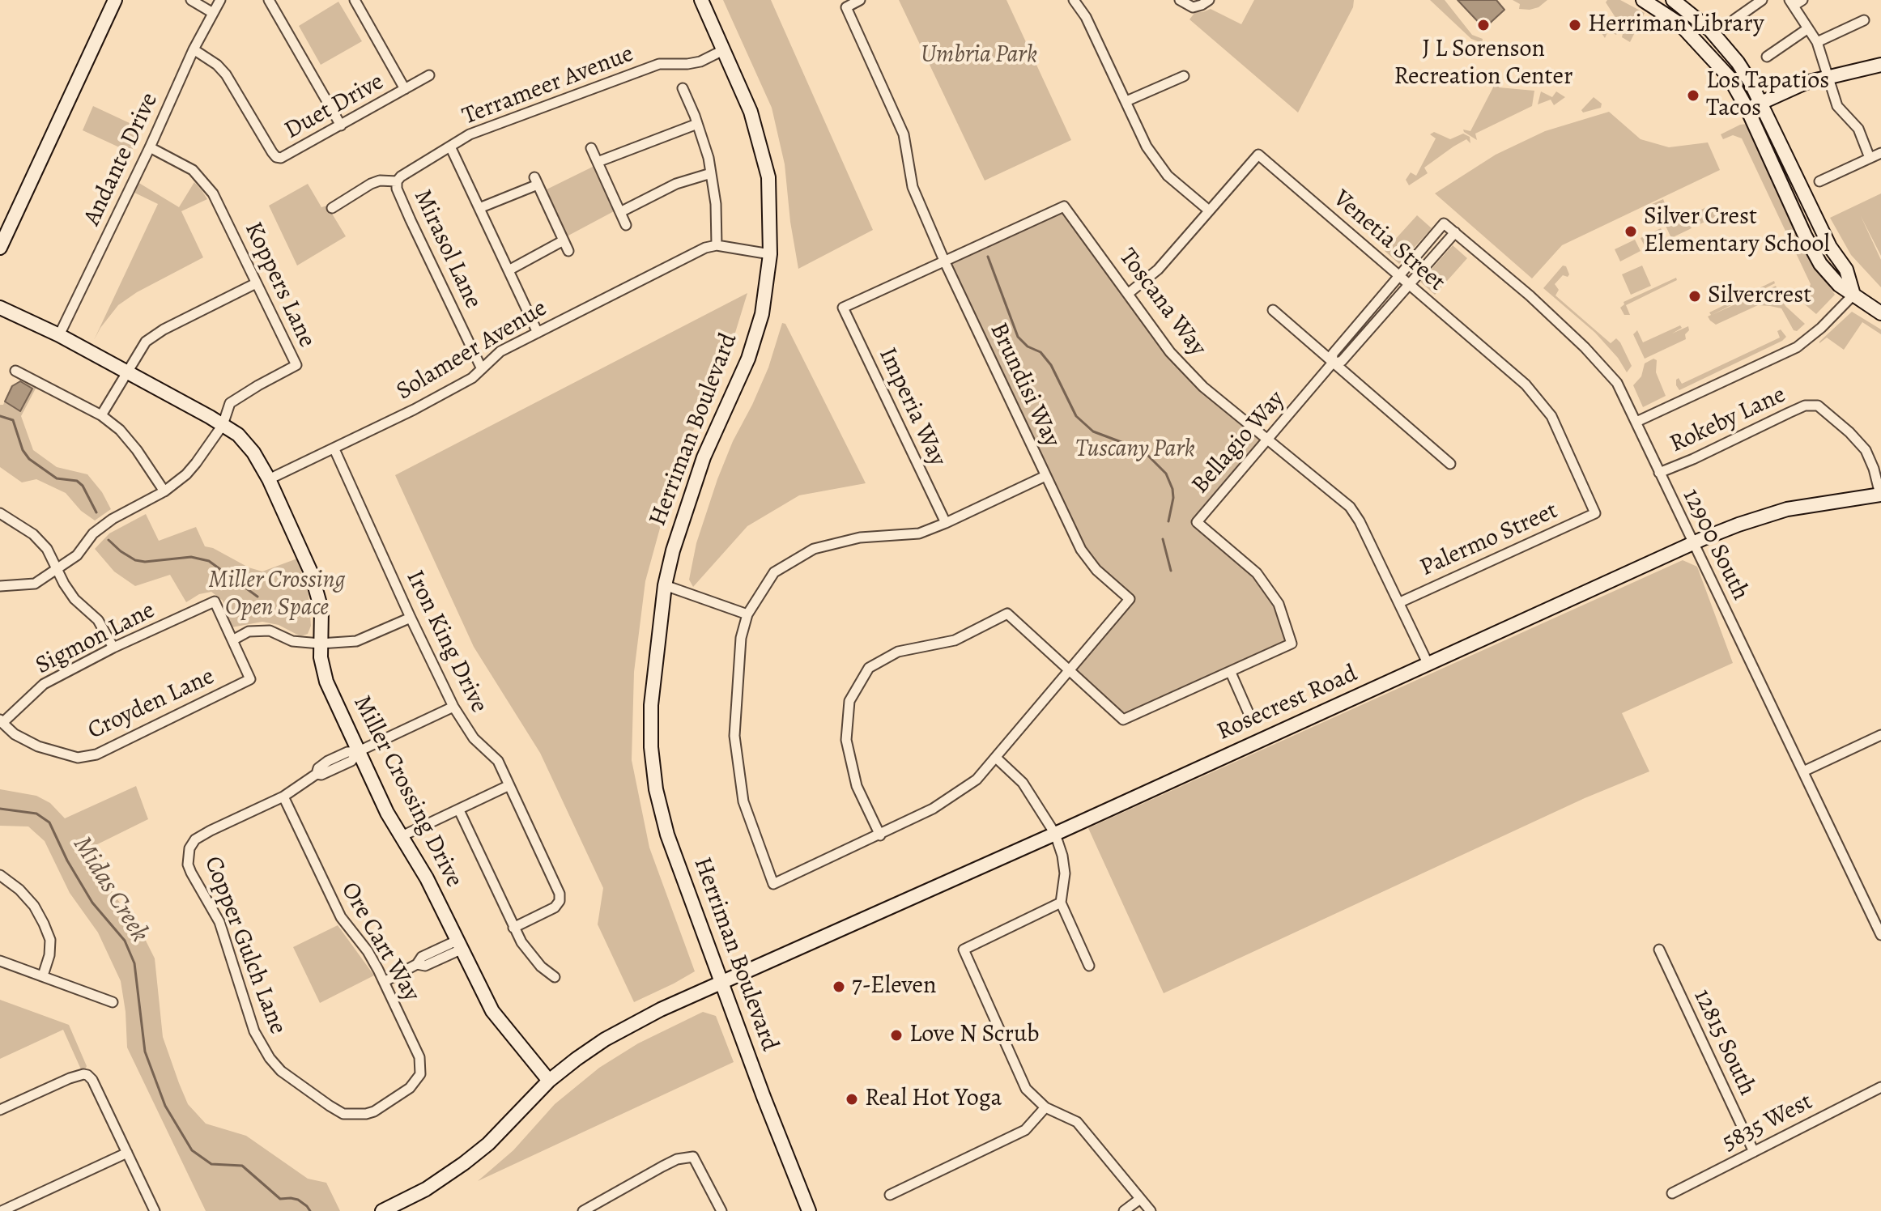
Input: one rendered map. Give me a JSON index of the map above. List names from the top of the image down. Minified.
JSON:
{"streets":{"main road":["Herriman Boulevard","Rosecrest Road","Miller Crossing Drive"],"street":["Terrameer Avenue","Duet Drive","Andante Drive","Venetia Street","Mirasol Lane","Koppers Lane","Toscana Way","Solameer Avenue","Brundisi Way","Imperia Way","Rokeby Lane","Bellagio Way","Palermo Street","12900 South","Sigmon Lane","Iron King Drive","Croyden Lane","Ore Cart Way","Copper Gulch Lane","12815 South","5835 West"]},"crossings":[["Terrameer Avenue","Mirasol Lane"],["Terrameer Avenue","Herriman Boulevard"],["Duet Drive","Andante Drive"],["Andante Drive","Koppers Lane"],["Andante Drive","Miller Crossing Drive"],["Venetia Street","Toscana Way"],["Venetia Street","Bellagio Way"],["Venetia Street","Palermo Street"],["Mirasol Lane","Solameer Avenue"],["Koppers Lane","Miller Crossing Drive"],["Toscana Way","Brundisi Way"],["Toscana Way","Imperia Way"],["Toscana Way","Bellagio Way"],["Toscana Way","Palermo Street"],["Toscana Way","Rosecrest Road"],["Solameer Avenue","Iron King Drive"],["Solameer Avenue","Miller Crossing Drive"],["Brundisi Way","Bellagio Way"],["Rokeby Lane","12900 South"],["Rokeby Lane","Rosecrest Road"],["Herriman Boulevard","Rosecrest Road"],["Bellagio Way","12900 South"],["12900 South","Rosecrest Road"],["Sigmon Lane","Croyden Lane"],["Iron King Drive","Copper Gulch Lane"],["Rosecrest Road","Miller Crossing Drive"],["Miller Crossing Drive","Copper Gulch Lane"],["Ore Cart Way","Copper Gulch Lane"],["12815 South","5835 West"]],"water":["Midas Creek"],"parks":["Umbria Park","Tuscany Park","Miller Crossing Open Space"],"places":["J L Sorenson Recreation Center","Herriman Library","Los Tapatios Tacos","Silver Crest Elementary School","Silvercrest","7-Eleven","Love N Scrub","Real Hot Yoga"]}
